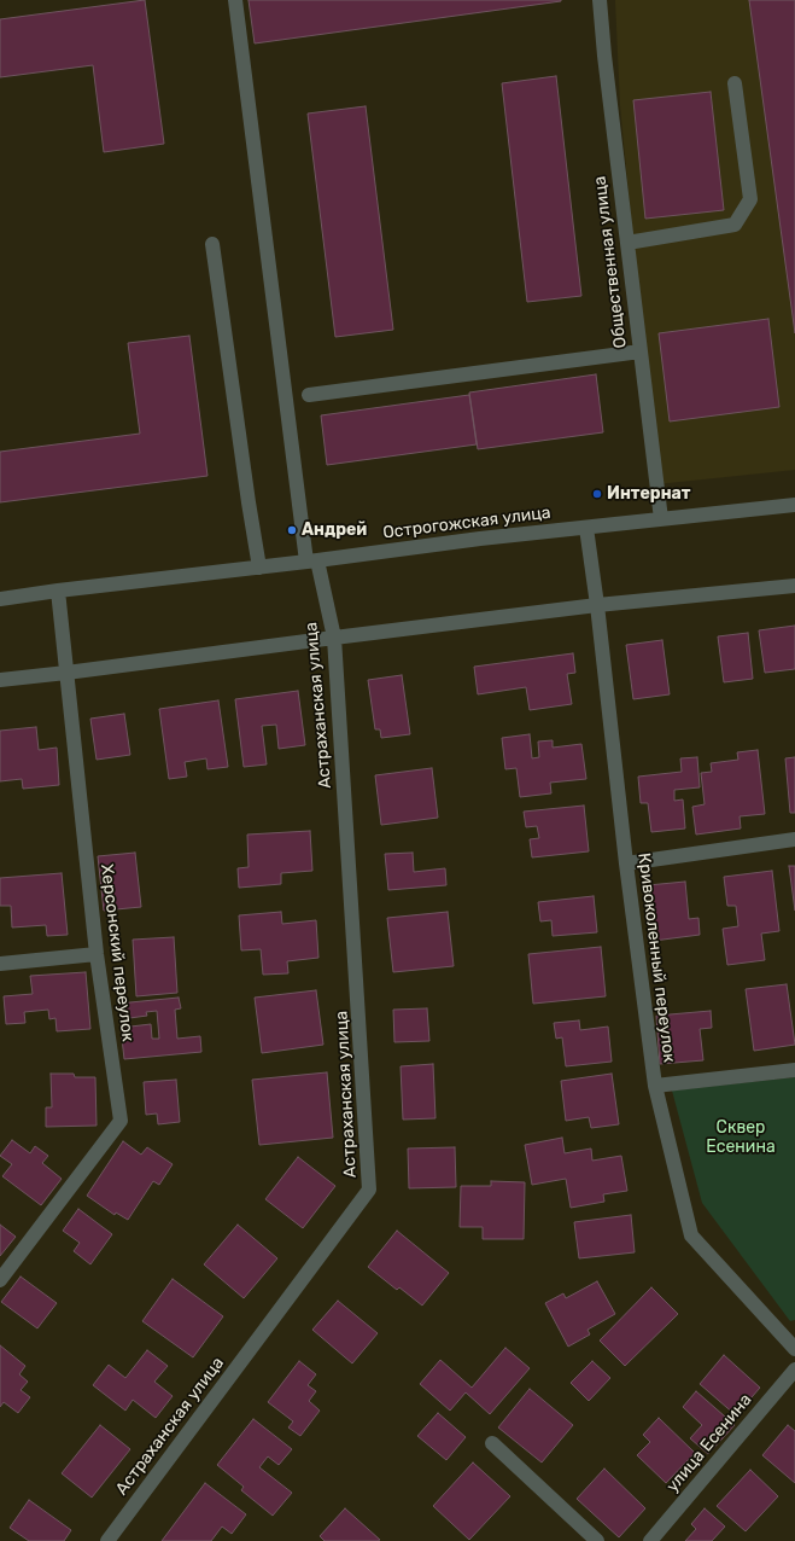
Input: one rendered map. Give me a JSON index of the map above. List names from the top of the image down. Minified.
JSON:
{"streets":{"street":["Общественная улица","Острогожская улица","Астраханская улица","Херсонский переулок","Кривоколенный переулок","улица Есенина"]},"crossings":[["Общественная улица","Острогожская улица"],["Острогожская улица","Астраханская улица"],["Острогожская улица","Херсонский переулок"],["Острогожская улица","Кривоколенный переулок"]],"parks":["Сквер Есенина"],"places":["Интернат","Андрей"]}
